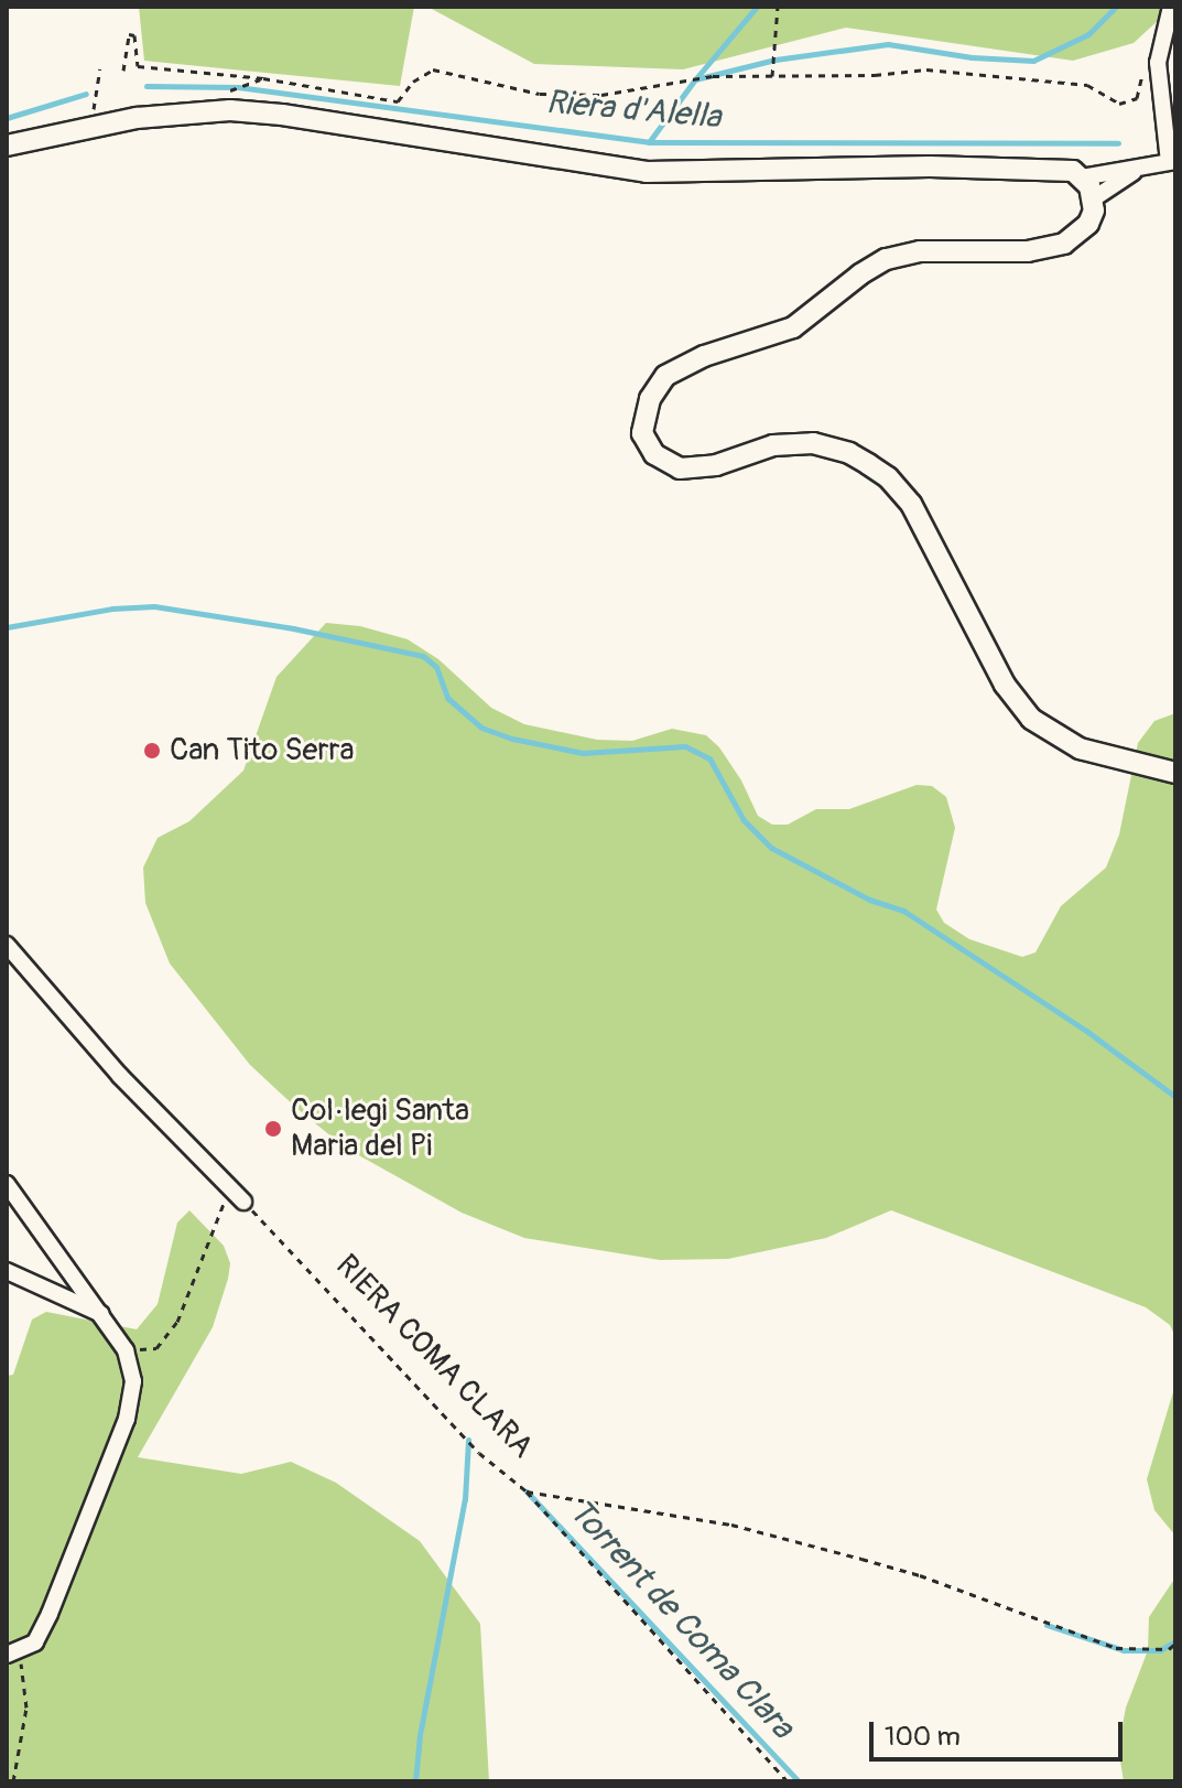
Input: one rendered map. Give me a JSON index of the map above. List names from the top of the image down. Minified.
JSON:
{"streets":{"path":["RIERA COMA CLARA"]},"water":["Riera d'Alella","Torrent de Coma Clara"],"places":["Can Tito Serra","Col·legi Santa Maria del Pi"],"scale_bar":"100 m"}
